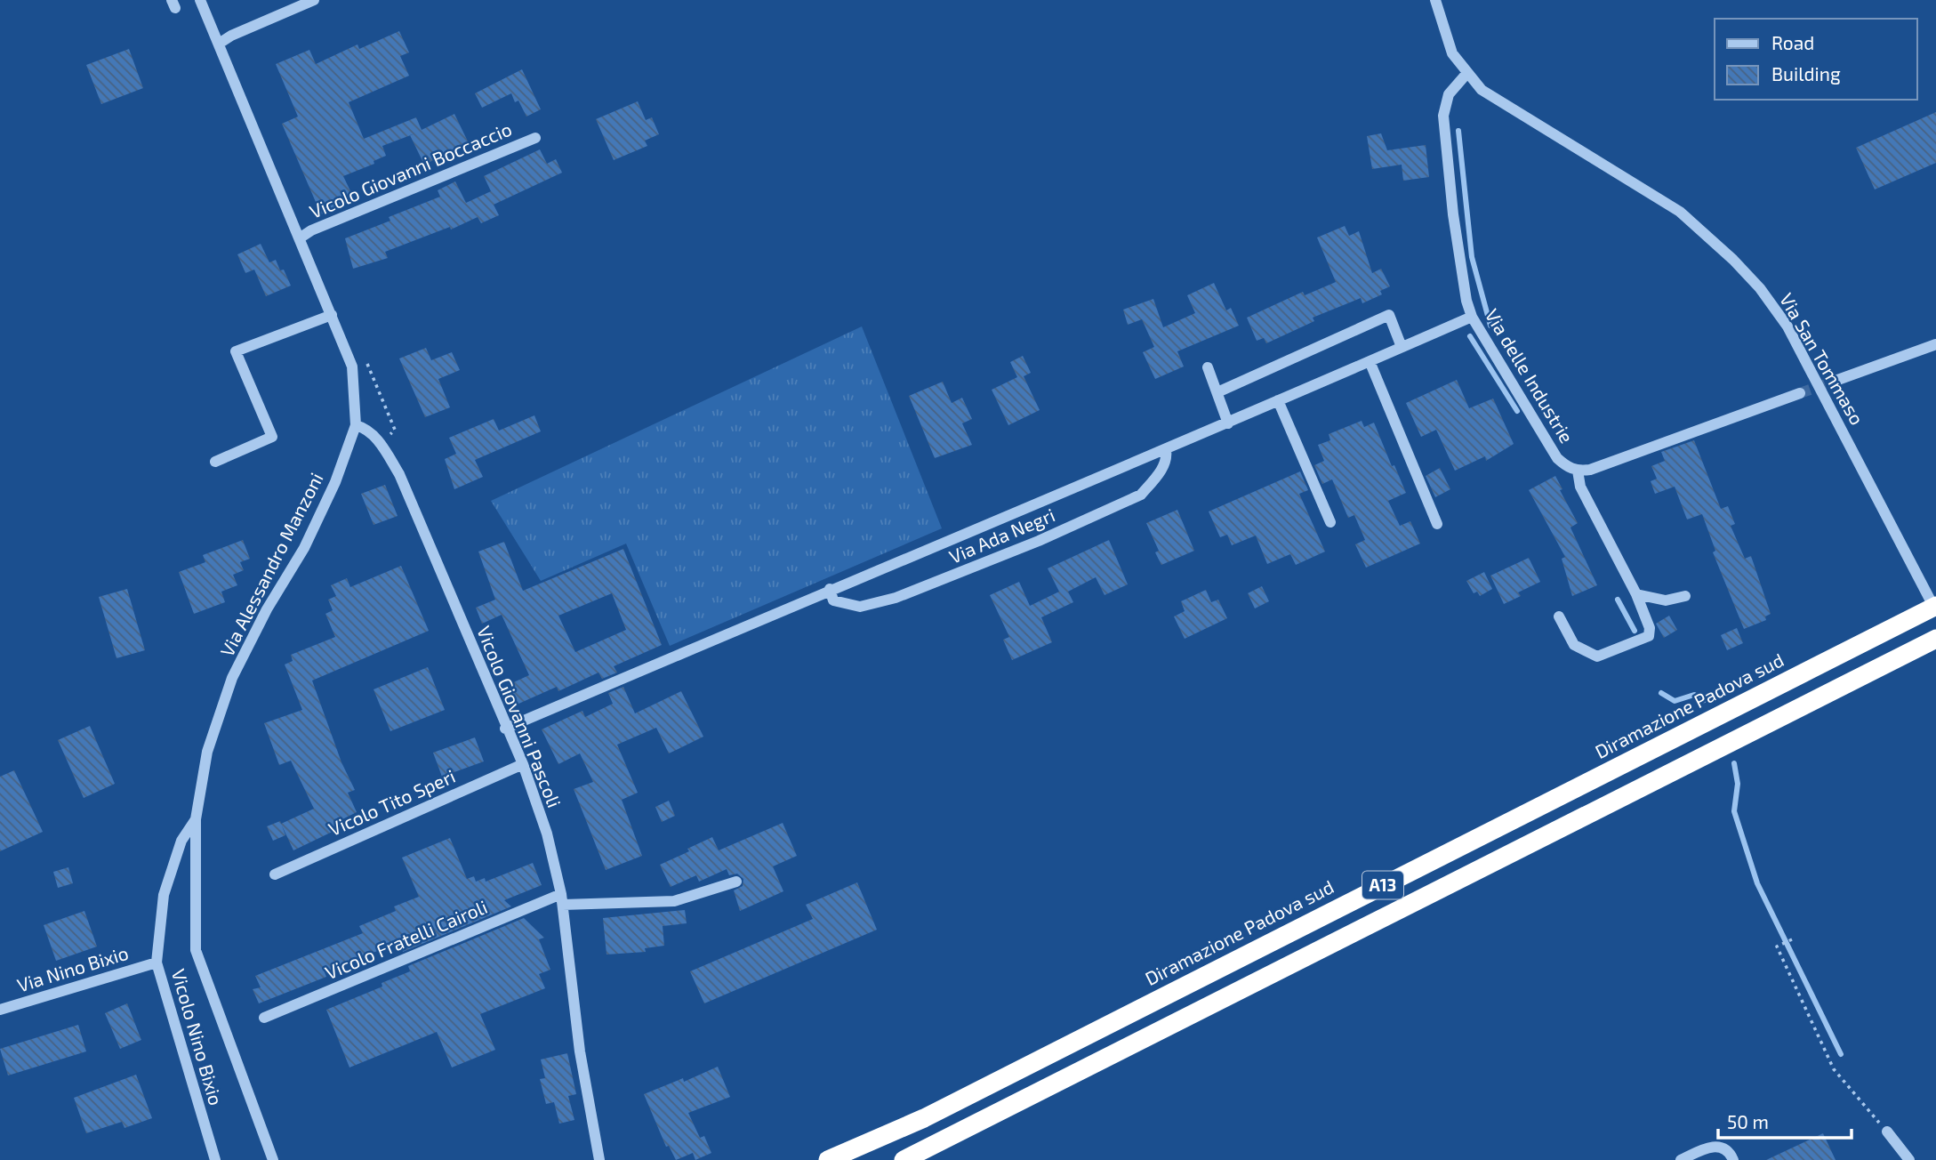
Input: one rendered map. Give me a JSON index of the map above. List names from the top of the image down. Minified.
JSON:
{"streets":{"highway":["Diramazione Padova sud","A13"],"street":["Vicolo Giovanni Boccaccio","Via San Tommaso","Via delle Industrie","Via Ada Negri","Via Alessandro Manzoni","Vicolo Giovanni Pascoli","Vicolo Tito Speri","Vicolo Fratelli Cairoli","Via Nino Bixio","Vicolo Nino Bixio"]},"crossings":[["Vicolo Giovanni Boccaccio","Via Alessandro Manzoni"],["Via San Tommaso","Via delle Industrie"],["Via delle Industrie","Via Ada Negri"],["Via Ada Negri","Vicolo Giovanni Pascoli"],["Via Alessandro Manzoni","Vicolo Giovanni Pascoli"],["Via Alessandro Manzoni","Vicolo Nino Bixio"],["Vicolo Giovanni Pascoli","Vicolo Tito Speri"],["Vicolo Giovanni Pascoli","Vicolo Fratelli Cairoli"],["Via Nino Bixio","Vicolo Nino Bixio"]],"legend":["Road","Building"],"scale_bar":"50 m"}
